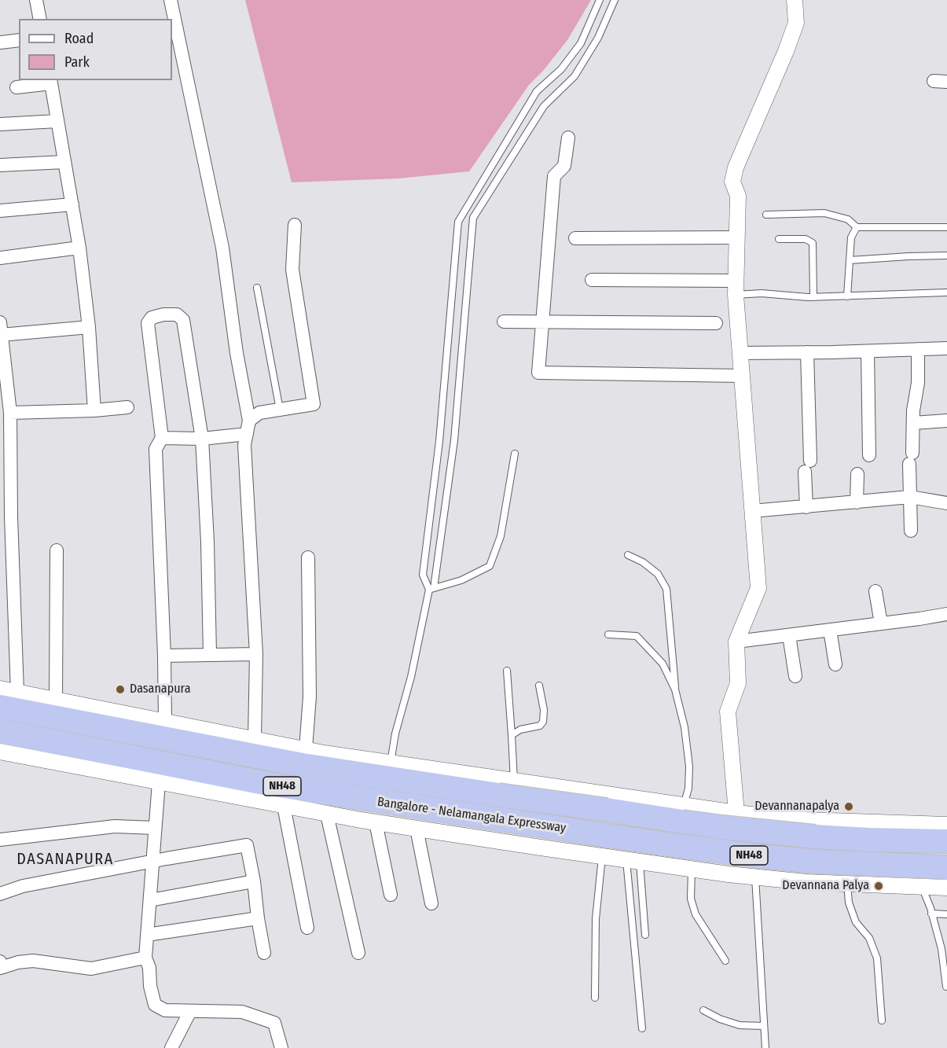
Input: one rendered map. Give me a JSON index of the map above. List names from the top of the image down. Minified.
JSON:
{"streets":{"highway":["NH48","Bangalore - Nelamangala Expressway"]},"districts":["DASANAPURA"],"places":["Dasanapura","Devannanapalya","Devannana Palya"],"legend":["Road","Park"]}
